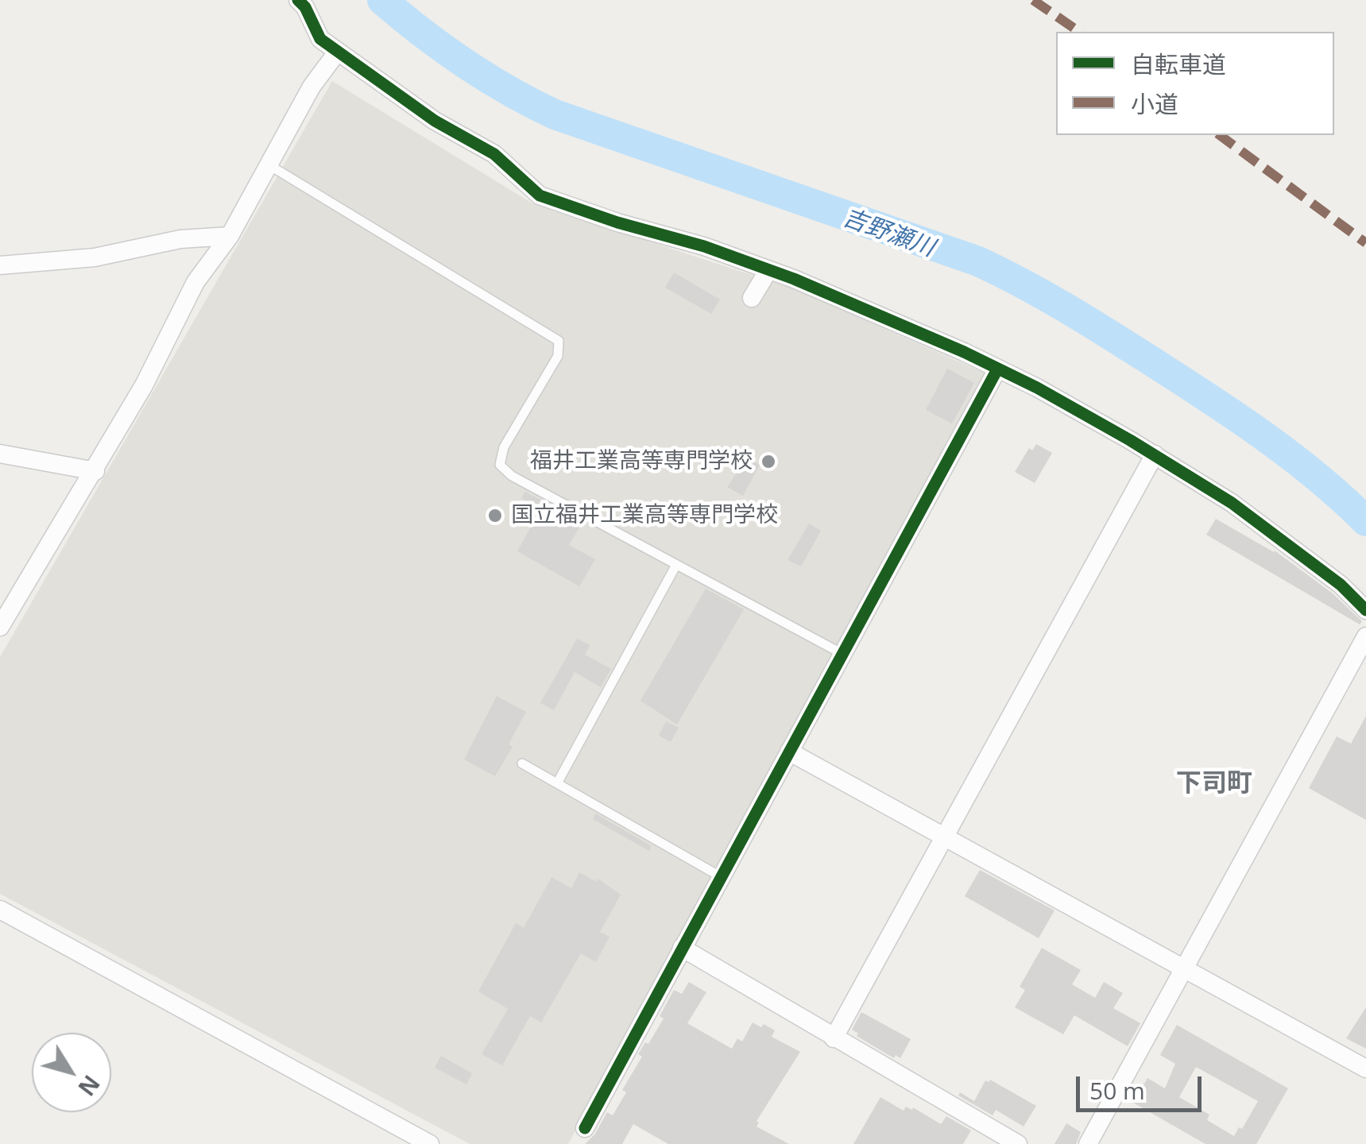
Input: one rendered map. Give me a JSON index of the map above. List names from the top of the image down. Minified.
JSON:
{"districts":["下司町"],"water":["吉野瀬川"],"places":["福井工業高等専門学校","国立福井工業高等専門学校"],"legend":["自転車道","小道"],"scale_bar":"50 m","north":"bottom right"}
